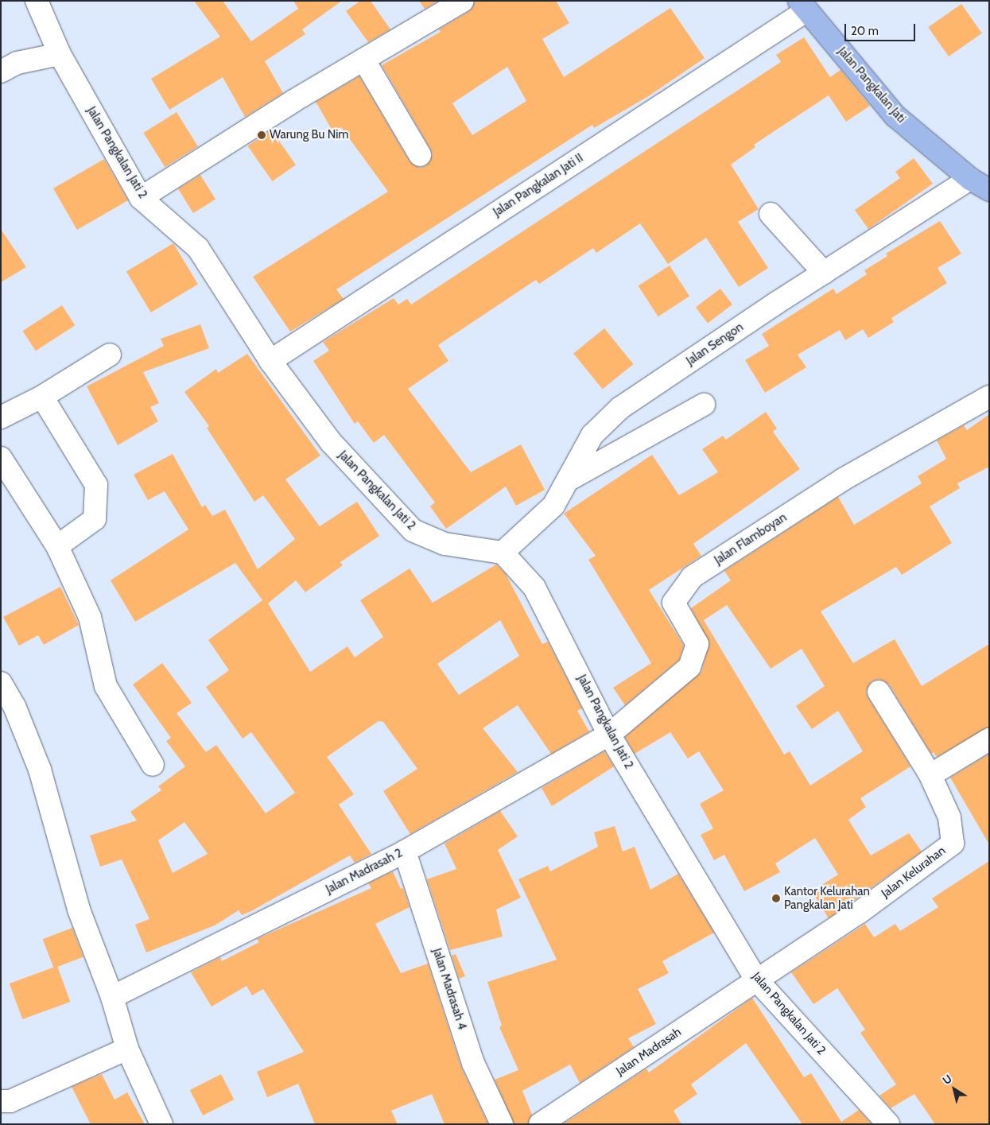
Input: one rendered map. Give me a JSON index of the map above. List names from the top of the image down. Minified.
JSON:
{"streets":{"main road":["Jalan Pangkalan Jati"],"street":["Jalan Pangkalan Jati 2","Jalan Pangkalan Jati II","Jalan Sengon","Jalan Flamboyan","Jalan Madrasah 2","Jalan Kelurahan","Jalan Madrasah 4","Jalan Madrasah"]},"crossings":[["Jalan Pangkalan Jati","Jalan Pangkalan Jati II"],["Jalan Pangkalan Jati","Jalan Sengon"],["Jalan Pangkalan Jati 2","Jalan Pangkalan Jati II"],["Jalan Pangkalan Jati 2","Jalan Sengon"],["Jalan Pangkalan Jati 2","Jalan Flamboyan"],["Jalan Pangkalan Jati 2","Jalan Madrasah 2"],["Jalan Pangkalan Jati 2","Jalan Kelurahan"],["Jalan Pangkalan Jati 2","Jalan Madrasah"],["Jalan Flamboyan","Jalan Madrasah 2"],["Jalan Madrasah 2","Jalan Madrasah 4"],["Jalan Kelurahan","Jalan Madrasah"]],"places":["Warung Bu Nim","Kantor Kelurahan Pangkalan Jati"],"scale_bar":"20 m","north":"top left"}
